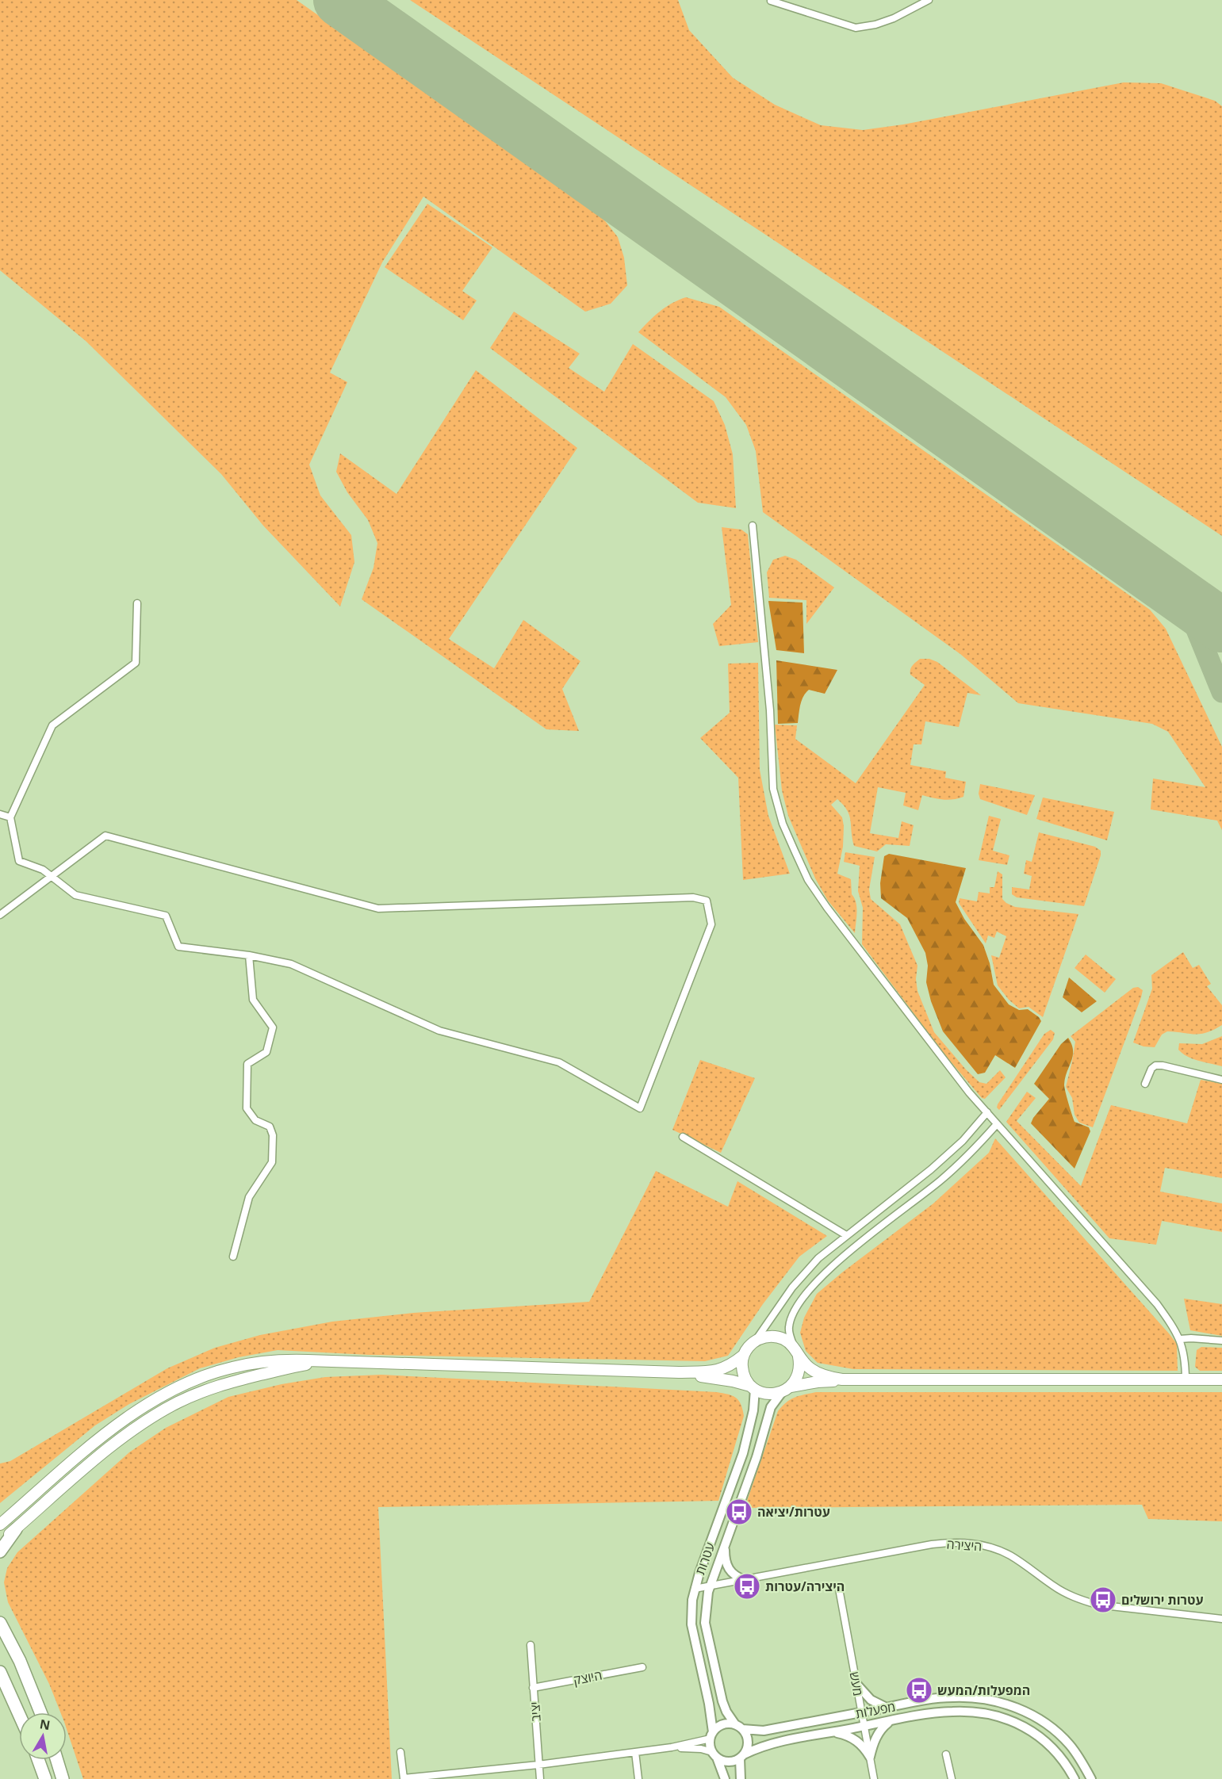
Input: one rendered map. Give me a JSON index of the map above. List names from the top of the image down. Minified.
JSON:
{"streets":{"street":["היצירה","עטרות","היוצק","מעש","מפעלות","יציב"]},"crossings":[["היצירה","עטרות"],["עטרות","מפעלות"],["היוצק","יציב"],["מעש","מפעלות"]],"places":{"bus stop":["עטרות/יציאה","היצירה/עטרות","עטרות ירושלים","המפעלות/המעש"]},"north":"top"}
